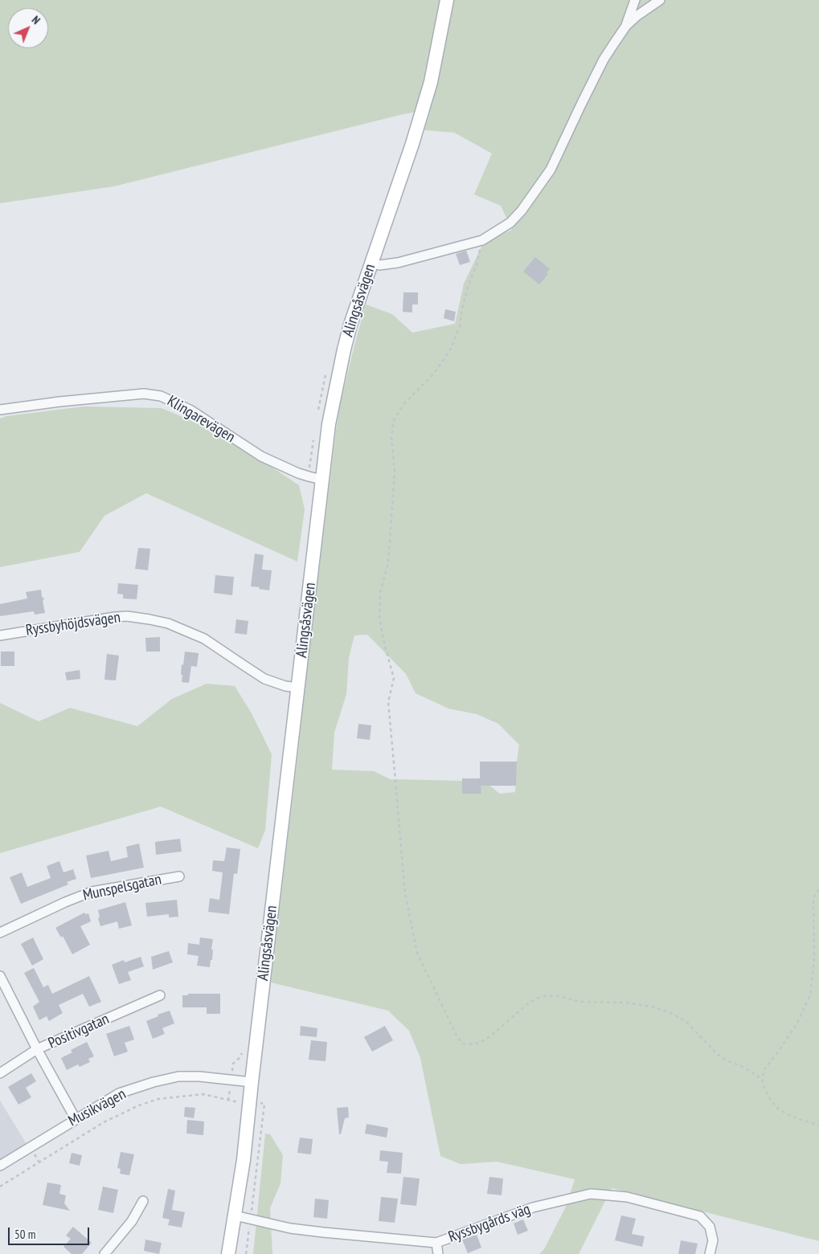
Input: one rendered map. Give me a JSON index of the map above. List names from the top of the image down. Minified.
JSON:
{"streets":{"main road":["Alingsåsvägen"],"street":["Klingarevägen","Ryssbyhöjdsvägen","Munspelsgatan","Positivgatan","Musikvägen","Ryssbygårds väg"]},"crossings":[["Alingsåsvägen","Klingarevägen"],["Alingsåsvägen","Ryssbyhöjdsvägen"],["Alingsåsvägen","Musikvägen"],["Alingsåsvägen","Ryssbygårds väg"]],"scale_bar":"50 m","north":"top right"}
